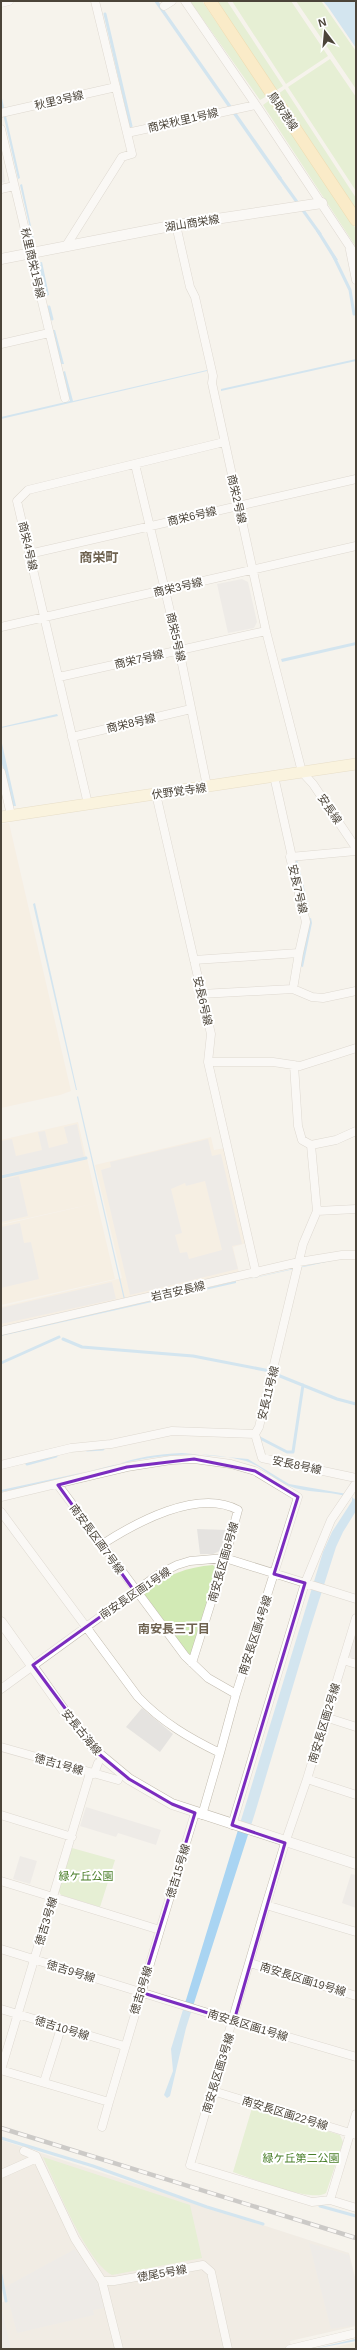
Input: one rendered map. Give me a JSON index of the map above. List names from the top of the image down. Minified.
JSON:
{"streets":{"main road":["鳥取港線","伏野覚寺線"],"street":["秋里3号線","商栄秋里1号線","湖山商栄線","秋里商栄1号線","商栄2号線","商栄6号線","商栄4号線","商栄3号線","商栄5号線","商栄7号線","商栄8号線","安長線","安長7号線","安長6号線","岩吉安長線","安長11号線","安長8号線","南安長区画7号線","南安長区画8号線","南安長区画1号線","南安長区画4号線","南安長区画2号線","安長古海線","徳吉1号線","徳吉15号線","徳吉3号線","徳吉9号線","南安長区画19号線","徳吉8号線","徳吉10号線","南安長区画3号線","南安長区画22号線","徳尾5号線"]},"crossings":[["湖山商栄線","秋里商栄1号線"],["湖山商栄線","商栄2号線"],["商栄2号線","商栄6号線"],["商栄2号線","商栄4号線"],["商栄2号線","商栄3号線"],["商栄2号線","商栄7号線"],["商栄2号線","伏野覚寺線"],["商栄2号線","安長線"],["商栄6号線","商栄4号線"],["商栄6号線","商栄5号線"],["商栄4号線","商栄3号線"],["商栄4号線","商栄5号線"],["商栄4号線","商栄7号線"],["商栄4号線","商栄8号線"],["商栄4号線","伏野覚寺線"],["商栄3号線","商栄5号線"],["商栄5号線","商栄7号線"],["商栄5号線","商栄8号線"],["商栄5号線","伏野覚寺線"],["伏野覚寺線","安長線"],["伏野覚寺線","安長6号線"],["安長線","安長7号線"],["安長6号線","岩吉安長線"],["岩吉安長線","安長11号線"],["安長11号線","安長8号線"],["南安長区画7号線","南安長区画8号線"],["南安長区画7号線","南安長区画1号線"],["南安長区画7号線","南安長区画4号線"],["南安長区画8号線","南安長区画1号線"],["南安長区画1号線","南安長区画4号線"],["南安長区画1号線","安長古海線"],["南安長区画1号線","徳吉9号線"],["南安長区画1号線","徳吉8号線"],["南安長区画1号線","南安長区画3号線"],["南安長区画4号線","徳吉15号線"],["南安長区画2号線","安長古海線"],["南安長区画2号線","南安長区画3号線"],["安長古海線","徳吉15号線"],["安長古海線","南安長区画3号線"],["徳吉1号線","徳吉3号線"],["徳吉15号線","徳吉8号線"],["徳吉3号線","徳吉9号線"],["徳吉3号線","徳吉10号線"],["徳吉9号線","徳吉8号線"],["南安長区画19号線","南安長区画3号線"],["徳吉8号線","徳吉10号線"],["南安長区画3号線","南安長区画22号線"]],"districts":["商栄町","南安長三丁目"],"parks":["緑ケ丘公園","緑ケ丘第二公園"],"north":"top"}
